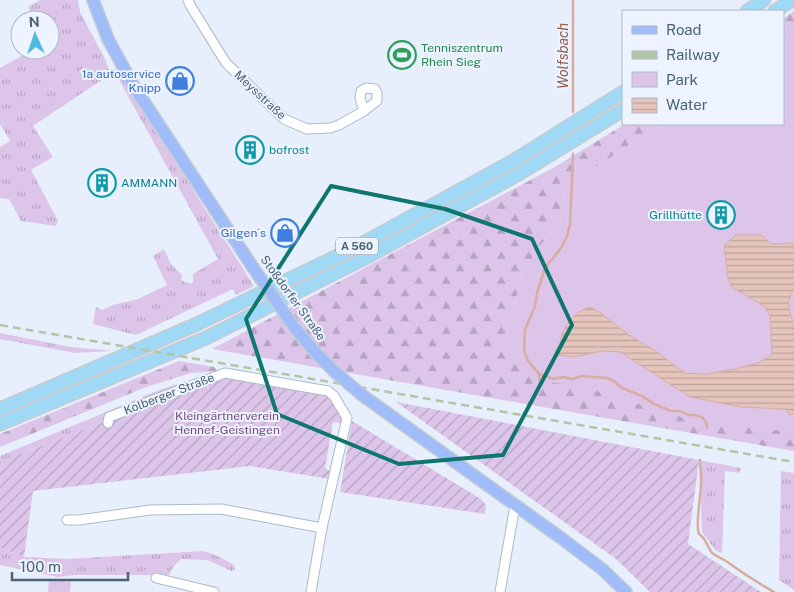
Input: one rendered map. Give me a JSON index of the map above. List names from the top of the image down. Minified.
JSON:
{"streets":{"highway":["A 560"],"main road":["Stoßdorfer Straße"],"street":["Meysstraße","Kolberger Straße"]},"water":["Wolfsbach"],"parks":["Kleingärtnerverein Hennef-Geistingen"],"places":{"sports":["Tenniszentrum Rhein Sieg"],"shop":["1a autoservice Knipp","Gilgen´s"],"building":["bofrost","AMMANN","Grillhütte"]},"legend":["Road","Railway","Park","Water"],"scale_bar":"100 m","north":"top"}
